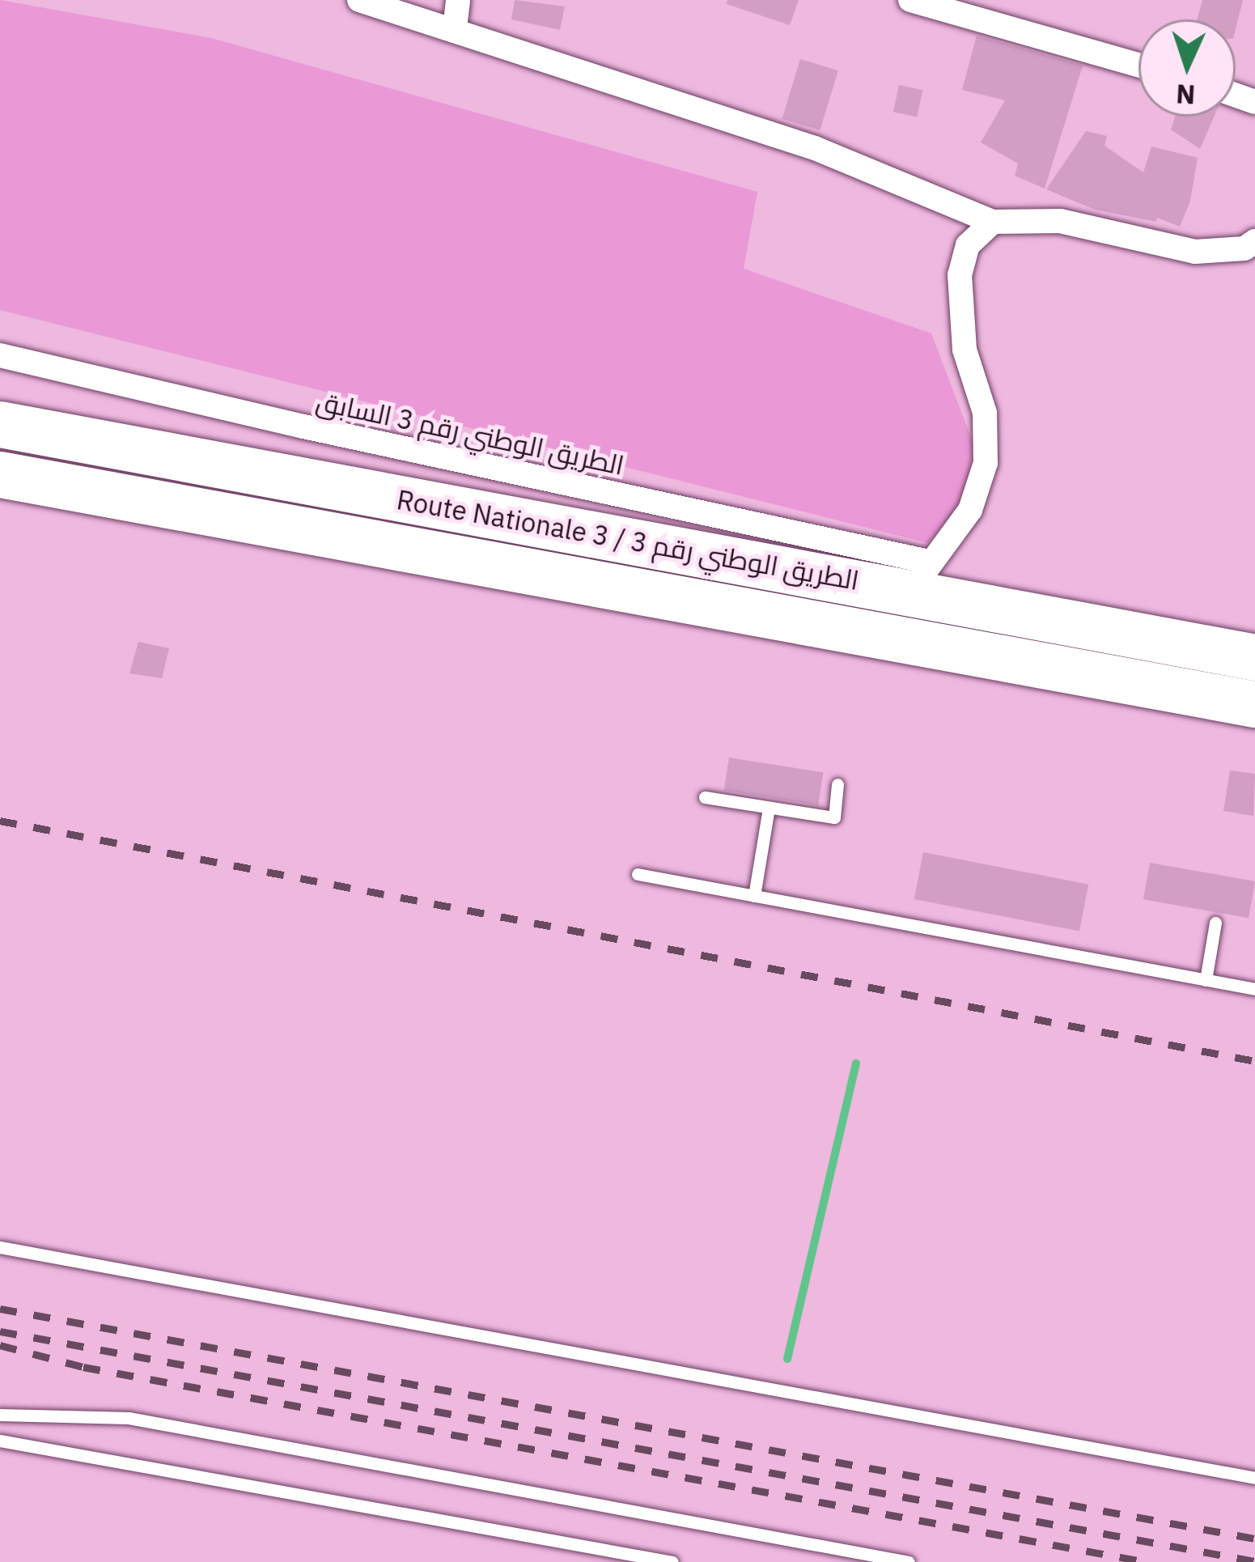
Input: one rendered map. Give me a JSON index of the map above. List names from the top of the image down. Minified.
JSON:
{"streets":{"highway":["Route Nationale 3 / الطريق الوطني رقم 3"],"street":["الطريق الوطني رقم 3 السابق"]},"crossings":[["الطريق الوطني رقم 3 السابق","Route Nationale 3 / الطريق الوطني رقم 3"]],"north":"bottom"}
